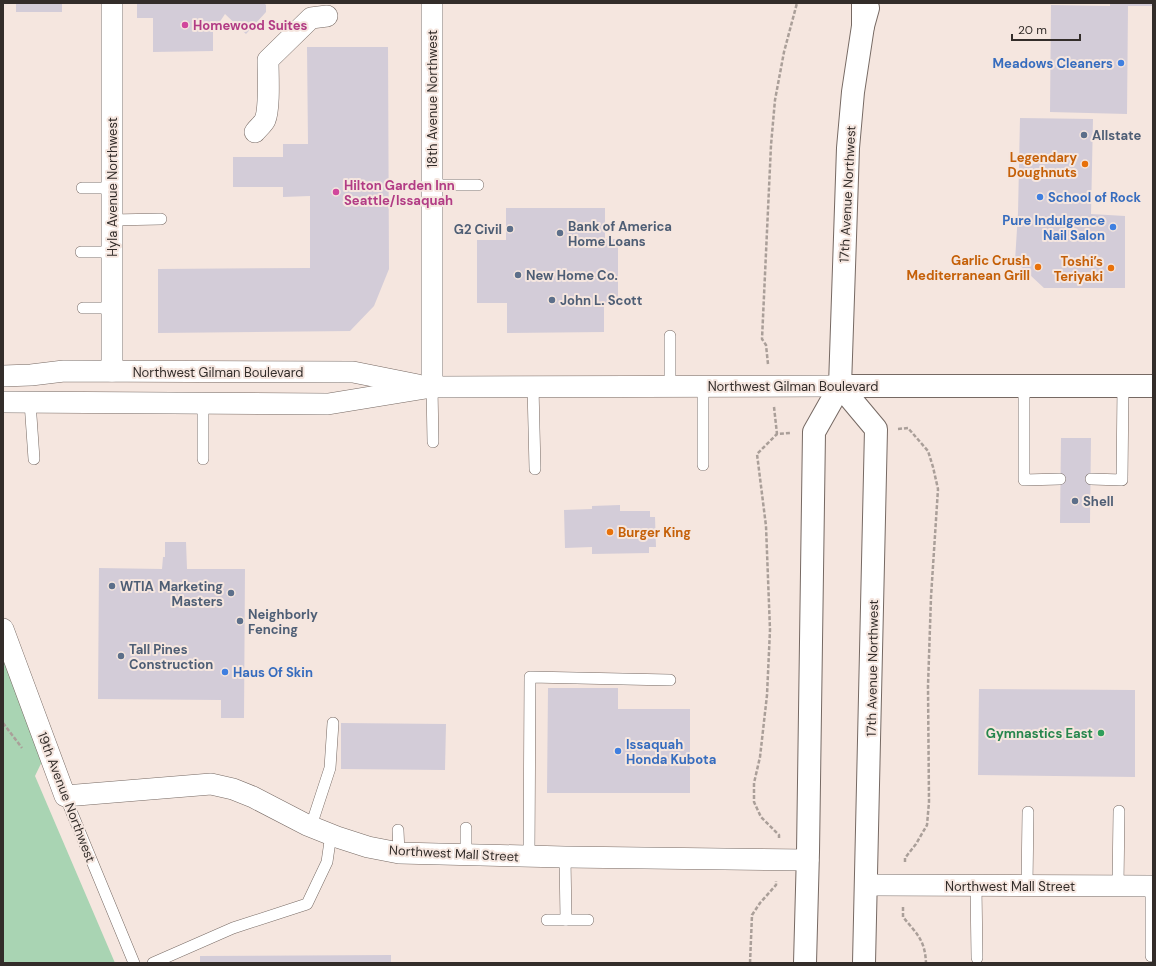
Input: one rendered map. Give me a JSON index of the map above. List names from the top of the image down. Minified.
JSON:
{"streets":{"main road":["17th Avenue Northwest","Northwest Gilman Boulevard"],"street":["18th Avenue Northwest","Hyla Avenue Northwest","19th Avenue Northwest","Northwest Mall Street"]},"crossings":[["18th Avenue Northwest","Northwest Gilman Boulevard"],["Hyla Avenue Northwest","Northwest Gilman Boulevard"],["17th Avenue Northwest","Northwest Gilman Boulevard"],["17th Avenue Northwest","Northwest Mall Street"],["19th Avenue Northwest","Northwest Mall Street"]],"places":["Homewood Suites","Meadows Cleaners","Allstate","Legendary Doughnuts","Hilton Garden Inn Seattle/Issaquah","School of Rock","Pure Indulgence Nail Salon","G2 Civil","Bank of America Home Loans","Garlic Crush Mediterranean Grill","Toshi’s Teriyaki","New Home Co.","John L. Scott","Shell","Burger King","WTIA","Marketing Masters","Neighborly Fencing","Tall Pines Construction","Haus Of Skin","Gymnastics East","Issaquah Honda Kubota"],"scale_bar":"20 m"}
